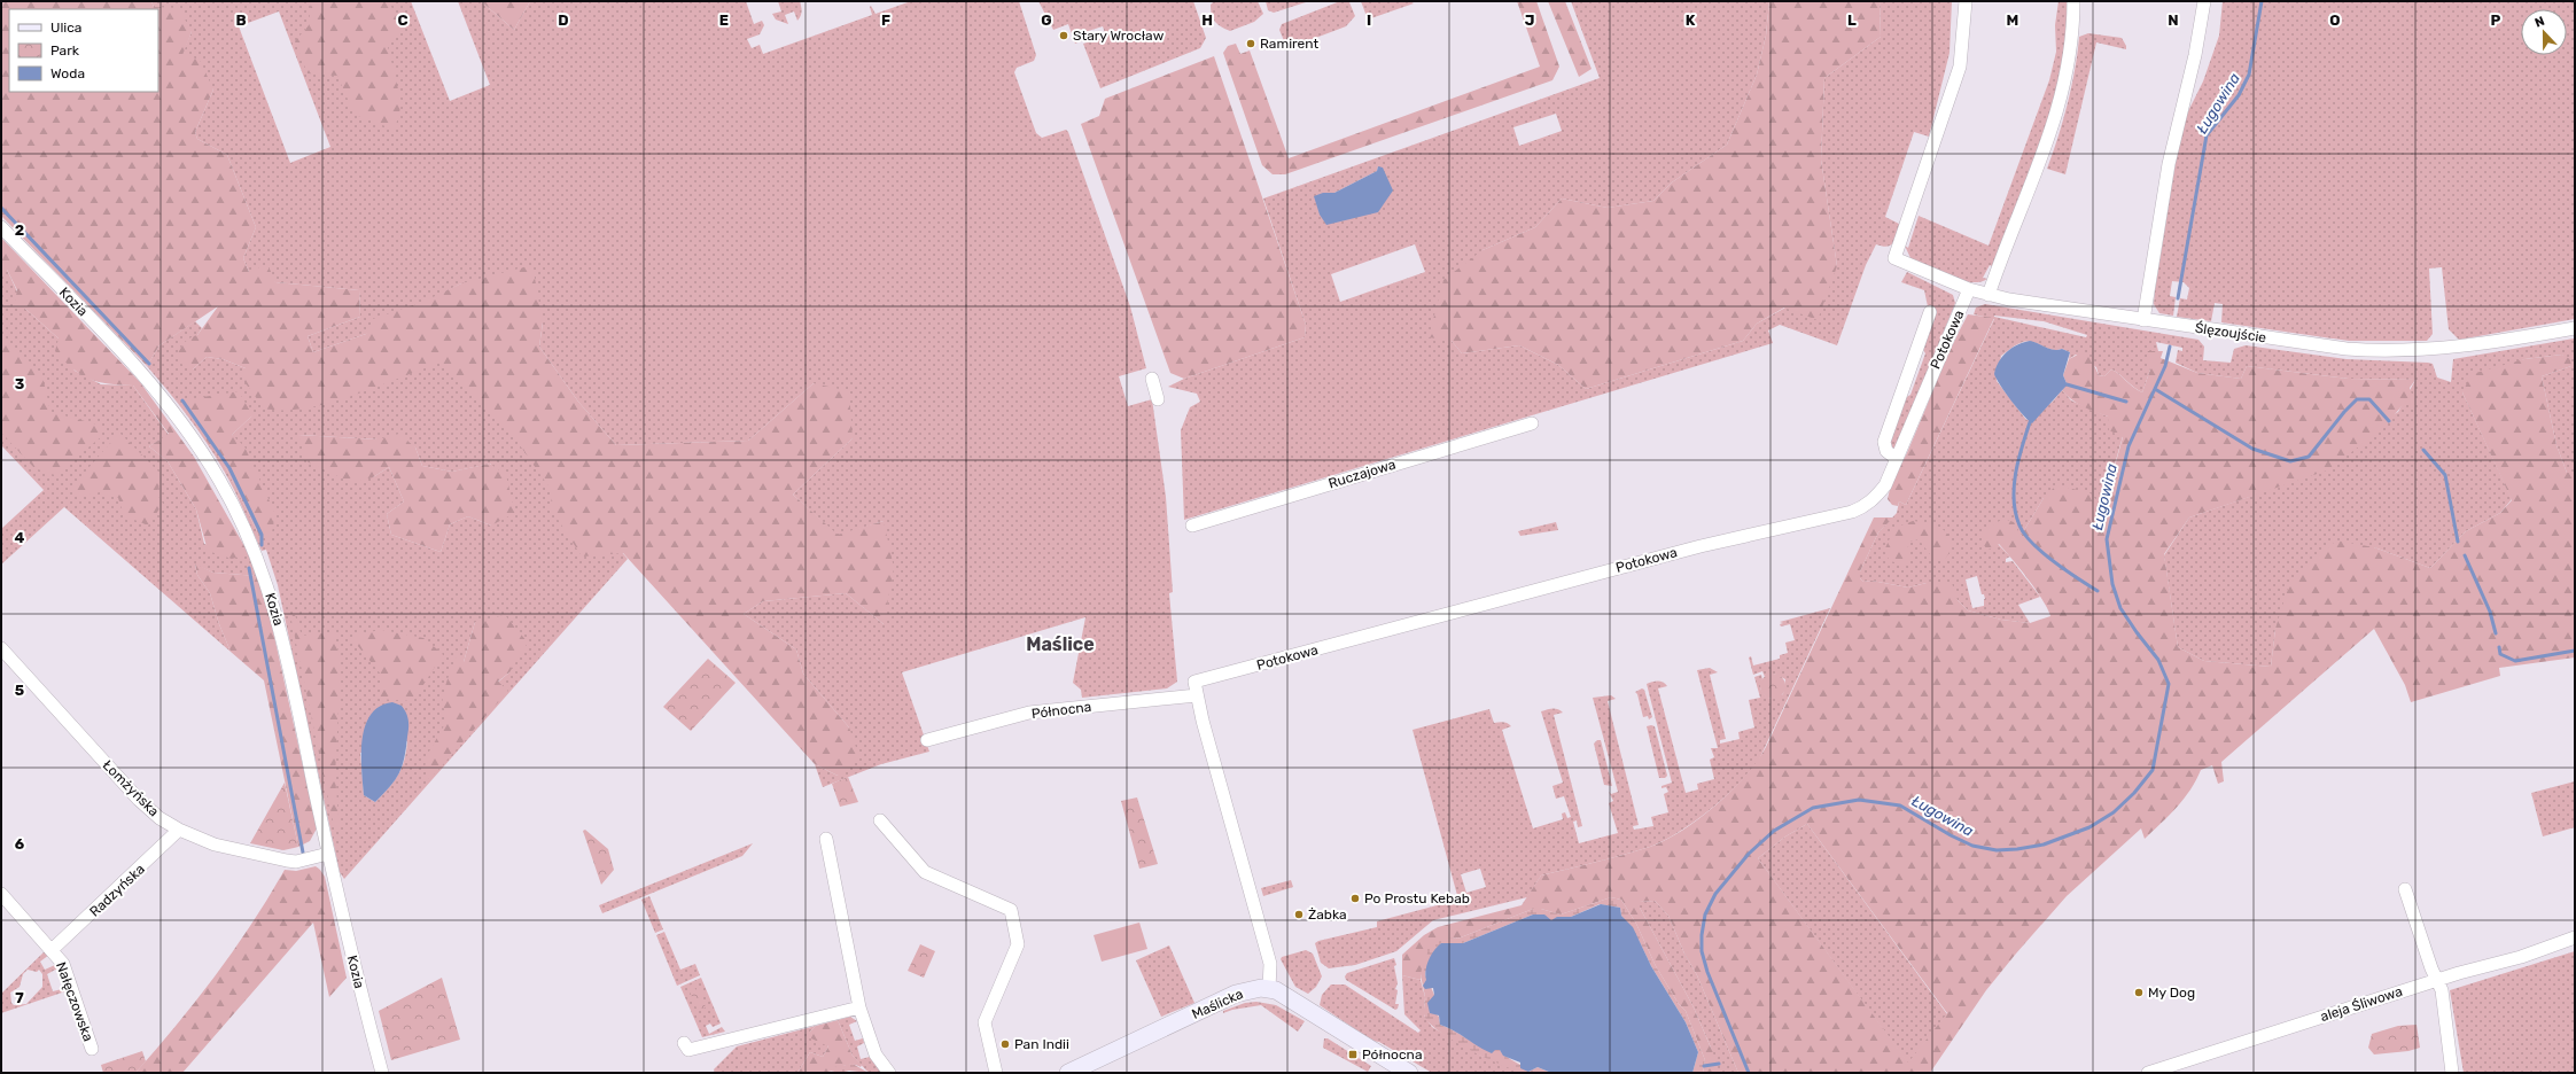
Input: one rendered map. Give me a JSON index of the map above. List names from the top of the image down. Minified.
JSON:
{"streets":{"street":["Kozia","Ślęzoujście","Potokowa","Ruczajowa","Północna","Łomżyńska","Radzyńska","Nałęczowska","Maślicka","aleja Śliwowa"]},"crossings":[["Kozia","Łomżyńska"],["Ślęzoujście","Potokowa"],["Potokowa","Północna"],["Łomżyńska","Radzyńska"],["Radzyńska","Nałęczowska"]],"districts":["Maślice"],"water":["Ługowina"],"places":{"other":["Stary Wrocław","Ramirent","Po Prostu Kebab","Żabka","My Dog","Pan Indii"],"transit":["Północna"]},"legend":["Ulica","Park","Woda"],"north":"top","grid":{"columns":["B","C","D","E","F","G","H","I","J","K","L","M","N","O","P"],"rows":["2","3","4","5","6","7"]}}
